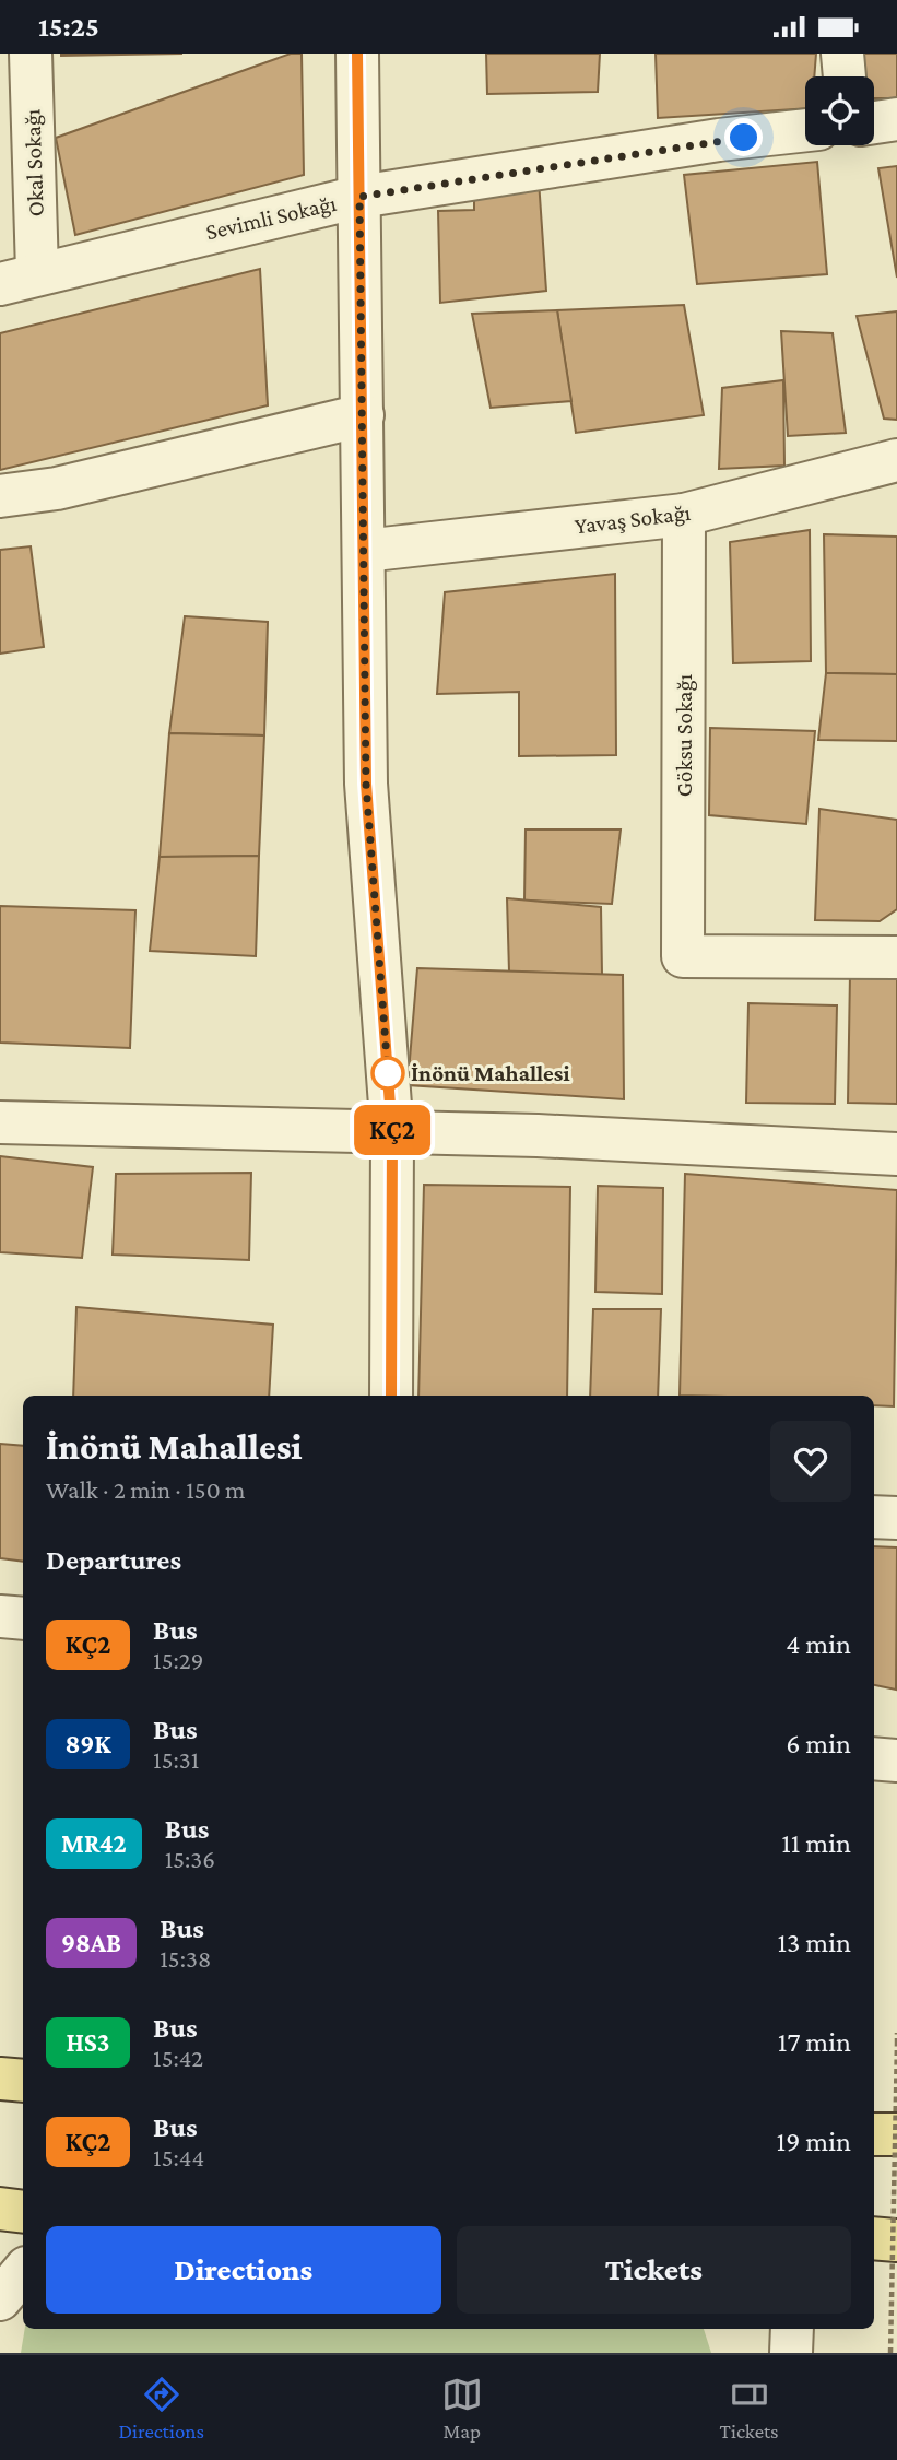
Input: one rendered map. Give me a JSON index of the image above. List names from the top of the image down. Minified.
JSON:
{"streets":{"street":["Okal Sokağı","Sevimli Sokağı","Yavaş Sokağı","Göksu Sokağı"]},"crossings":[["Okal Sokağı","Sevimli Sokağı"],["Yavaş Sokağı","Göksu Sokağı"]],"places":["İnönü Mahallesi"],"lines":["bus line KÇ2"],"page":{"status":"15:25","on_map":"KÇ2","heading":[["İnönü Mahallesi","Walk · 2 min · 150 m"],"Departures"],"list":[{"mark":"KÇ2","name":"Bus","note":"15:29","value":"4 min"},{"mark":"89K","name":"Bus","note":"15:31","value":"6 min"},{"mark":"MR42","name":"Bus","note":"15:36","value":"11 min"},{"mark":"98AB","name":"Bus","note":"15:38","value":"13 min"},{"mark":"HS3","name":"Bus","note":"15:42","value":"17 min"},{"mark":"KÇ2","name":"Bus","note":"15:44","value":"19 min"}],"buttons":["Directions","Tickets"],"tabs":["Directions","Map","Tickets"]}}
